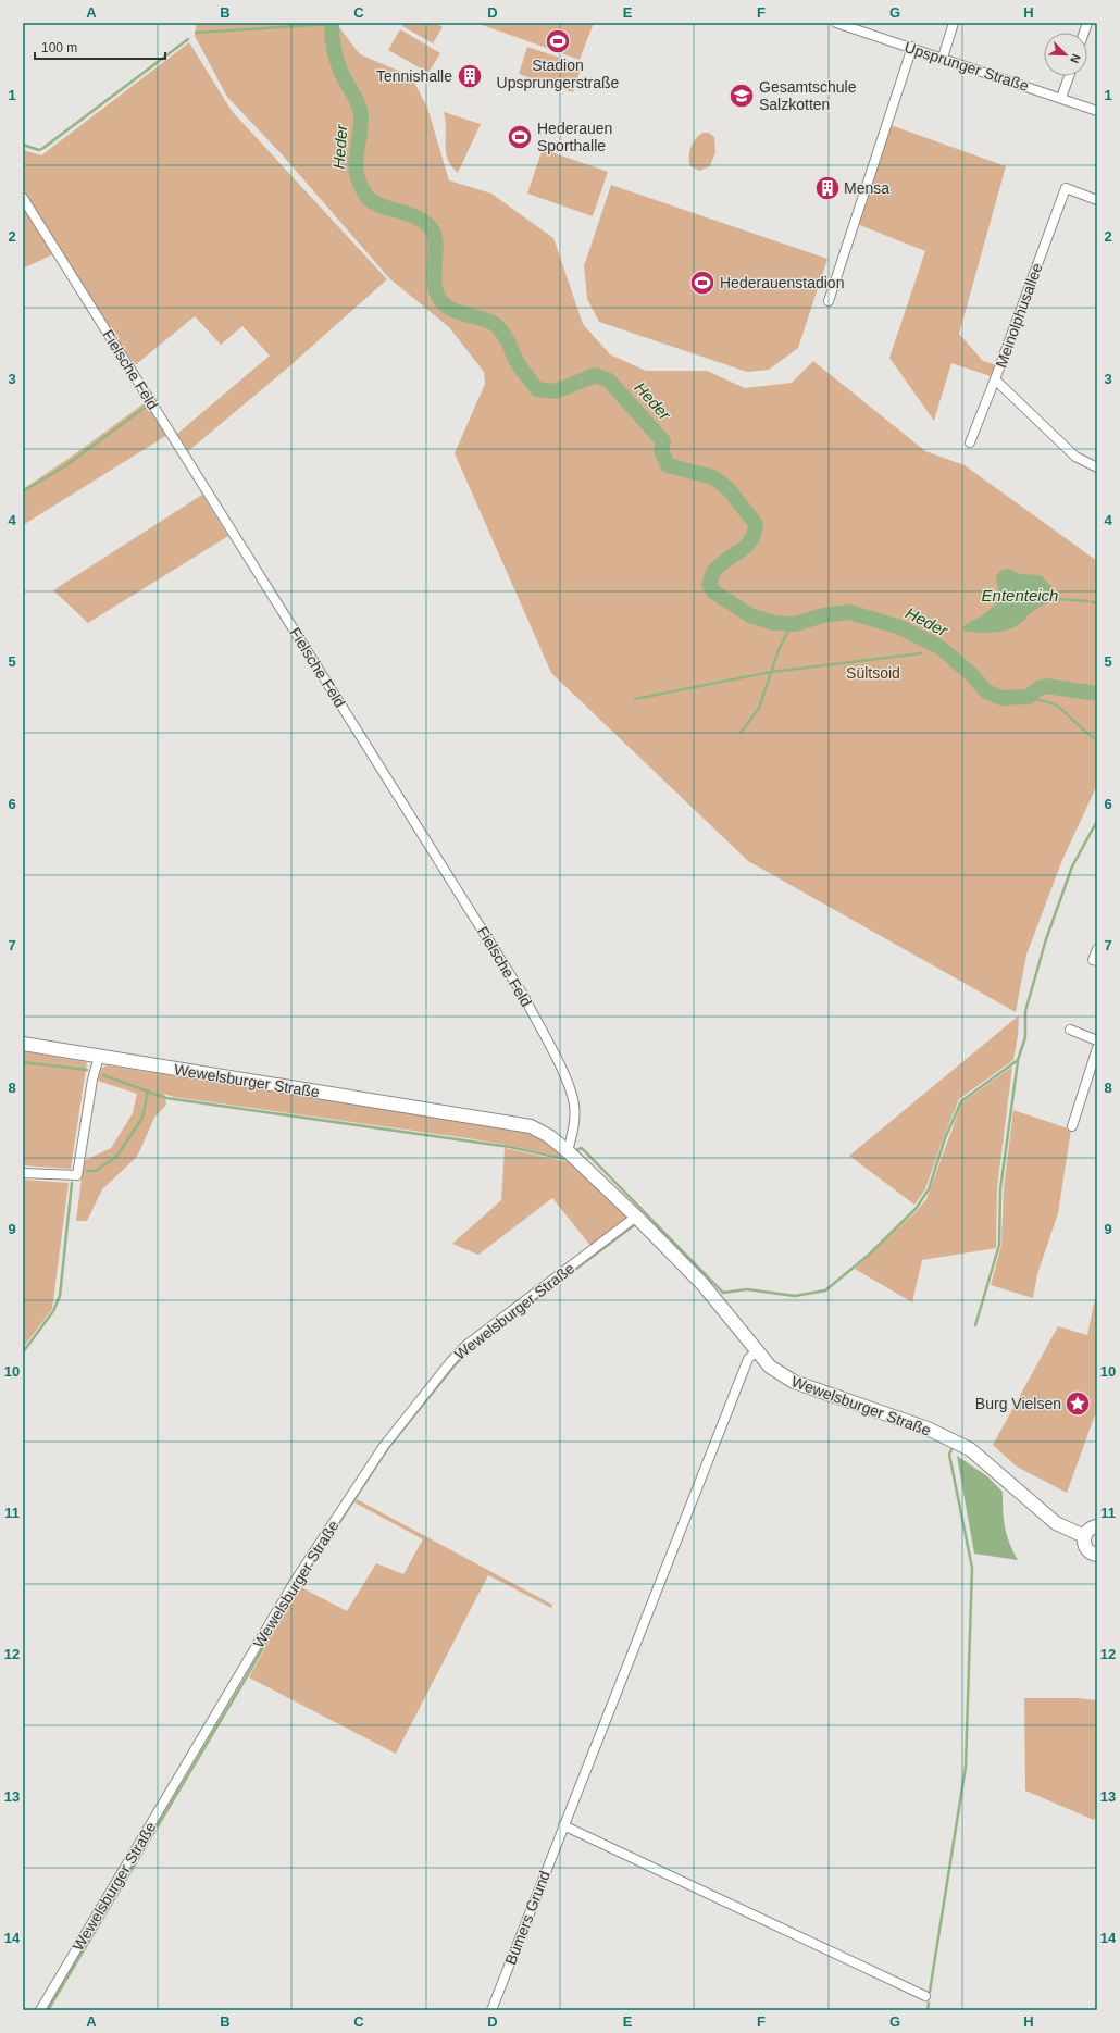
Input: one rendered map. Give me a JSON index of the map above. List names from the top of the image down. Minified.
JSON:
{"streets":{"main road":["Wewelsburger Straße"],"street":["Upsprunger Straße","Meinolphusallee","Fielsche Feld","Bümers Grund"]},"crossings":[["Fielsche Feld","Wewelsburger Straße"],["Wewelsburger Straße","Bümers Grund"]],"water":["Heder","Ententeich"],"parks":["Sültsoid"],"places":{"sports":["Stadion Upsprungerstraße","Hederauen Sporthalle","Hederauenstadion"],"building":["Tennishalle","Mensa"],"school or university":["Gesamtschule Salzkotten"],"place":["Burg Vielsen"]},"scale_bar":"100 m","north":"bottom right","grid":{"columns":["A","B","C","D","E","F","G","H"],"rows":["1","2","3","4","5","6","7","8","9","10","11","12","13","14"]}}
